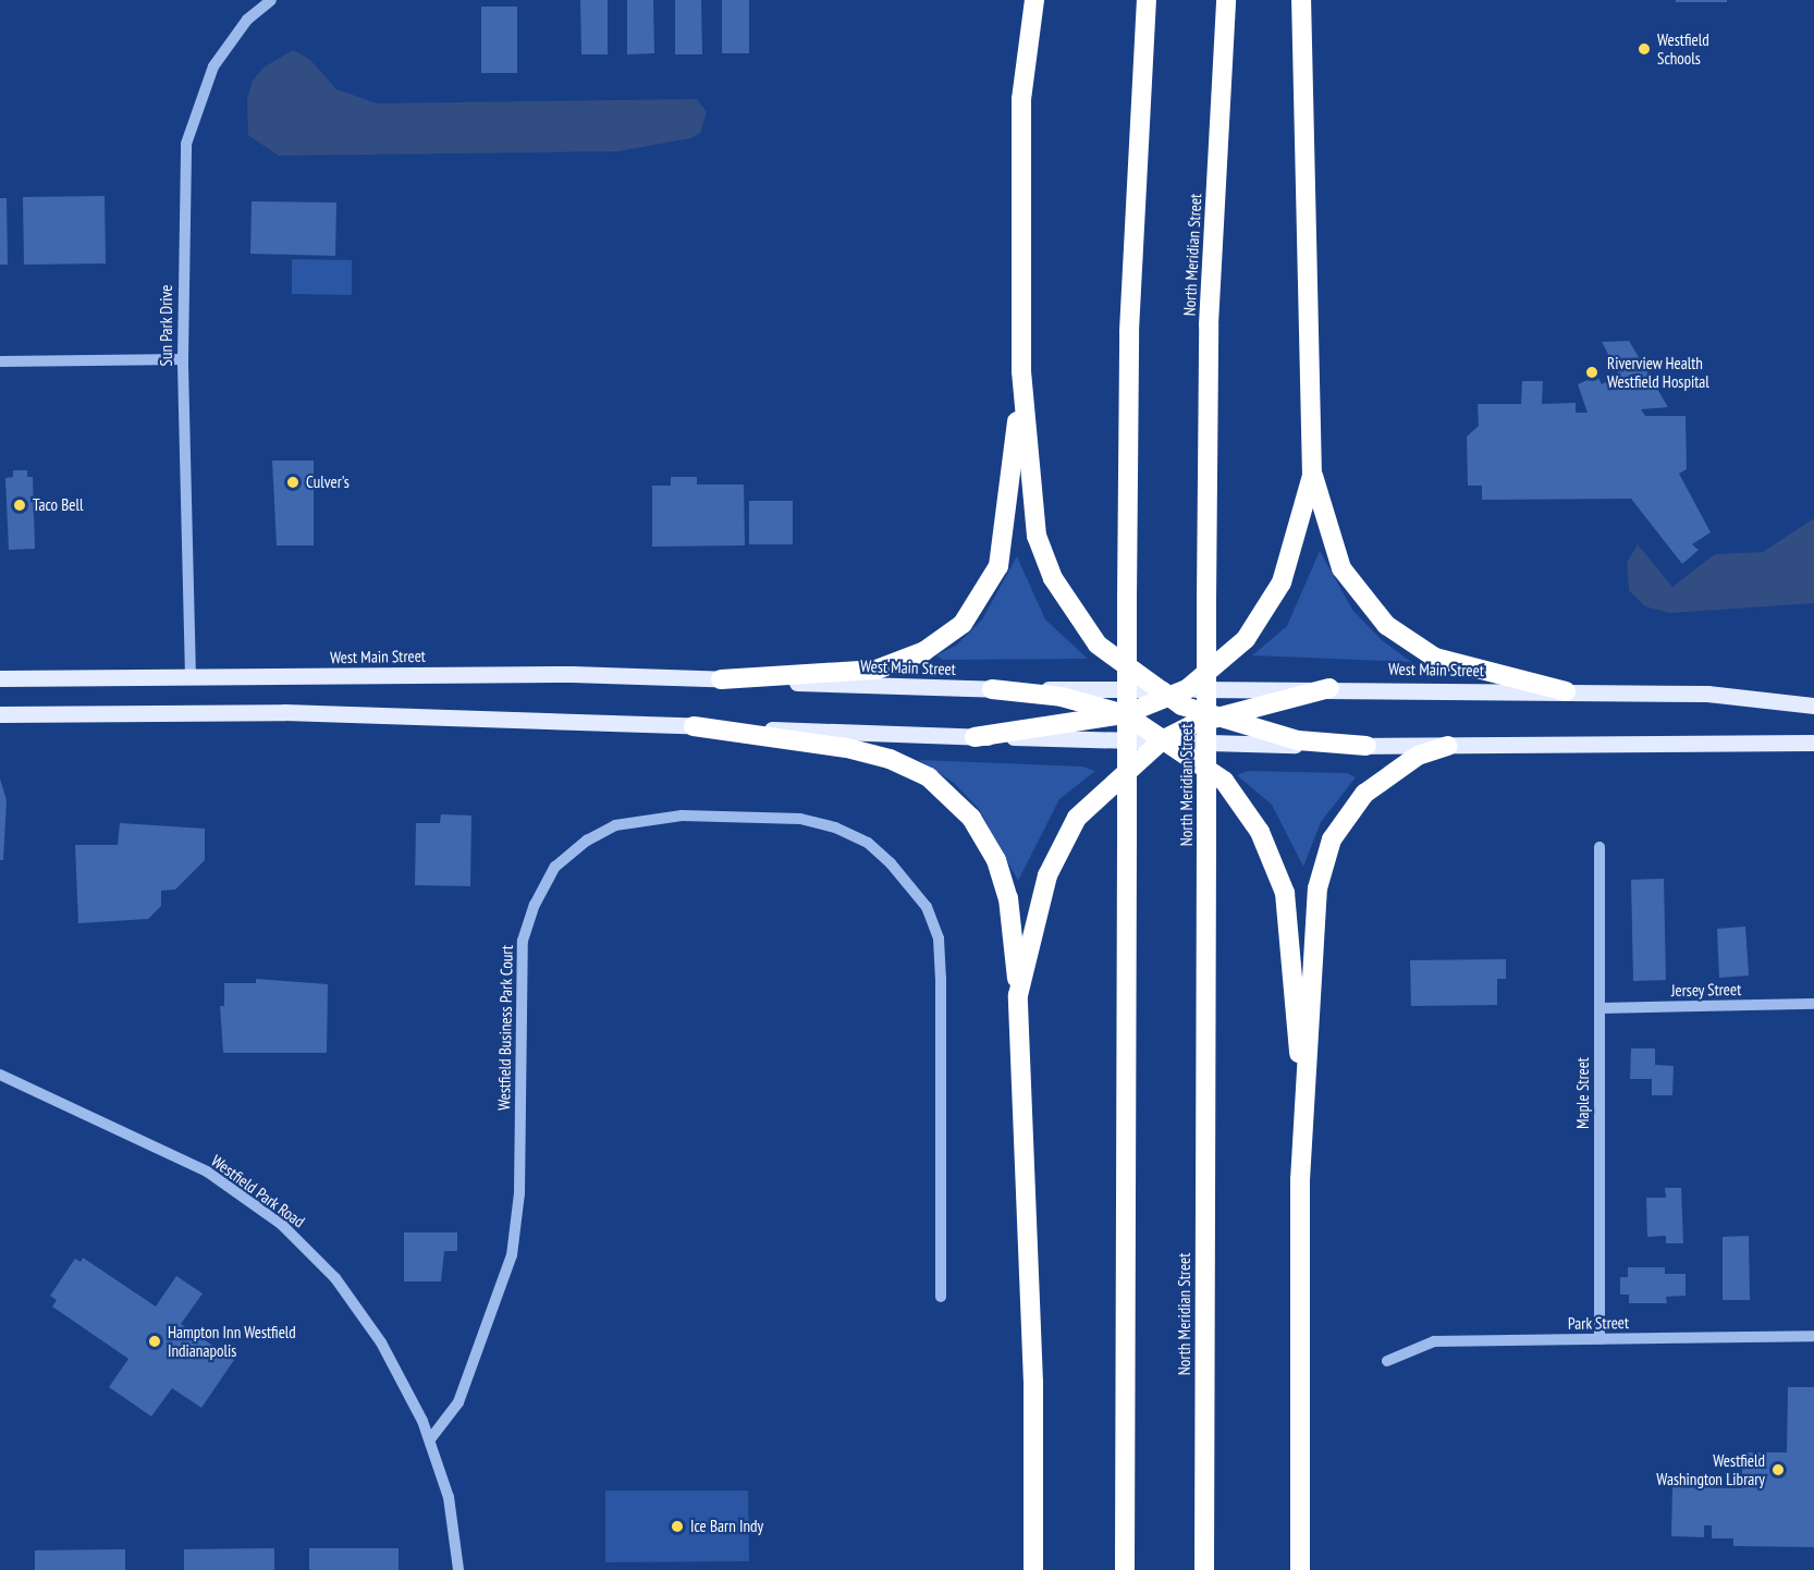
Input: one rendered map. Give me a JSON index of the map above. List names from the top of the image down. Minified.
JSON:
{"streets":{"highway":["North Meridian Street"],"main road":["West Main Street"],"street":["Sun Park Drive","Jersey Street","Westfield Business Park Court","Maple Street","Westfield Park Road","Park Street"]},"crossings":[["Sun Park Drive","West Main Street"],["Jersey Street","Maple Street"],["Westfield Business Park Court","Westfield Park Road"],["Maple Street","Park Street"]],"places":["Westfield Schools","Riverview Health Westfield Hospital","Culver's","Taco Bell","Hampton Inn Westfield Indianapolis","Westfield Washington Library","Ice Barn Indy"]}
